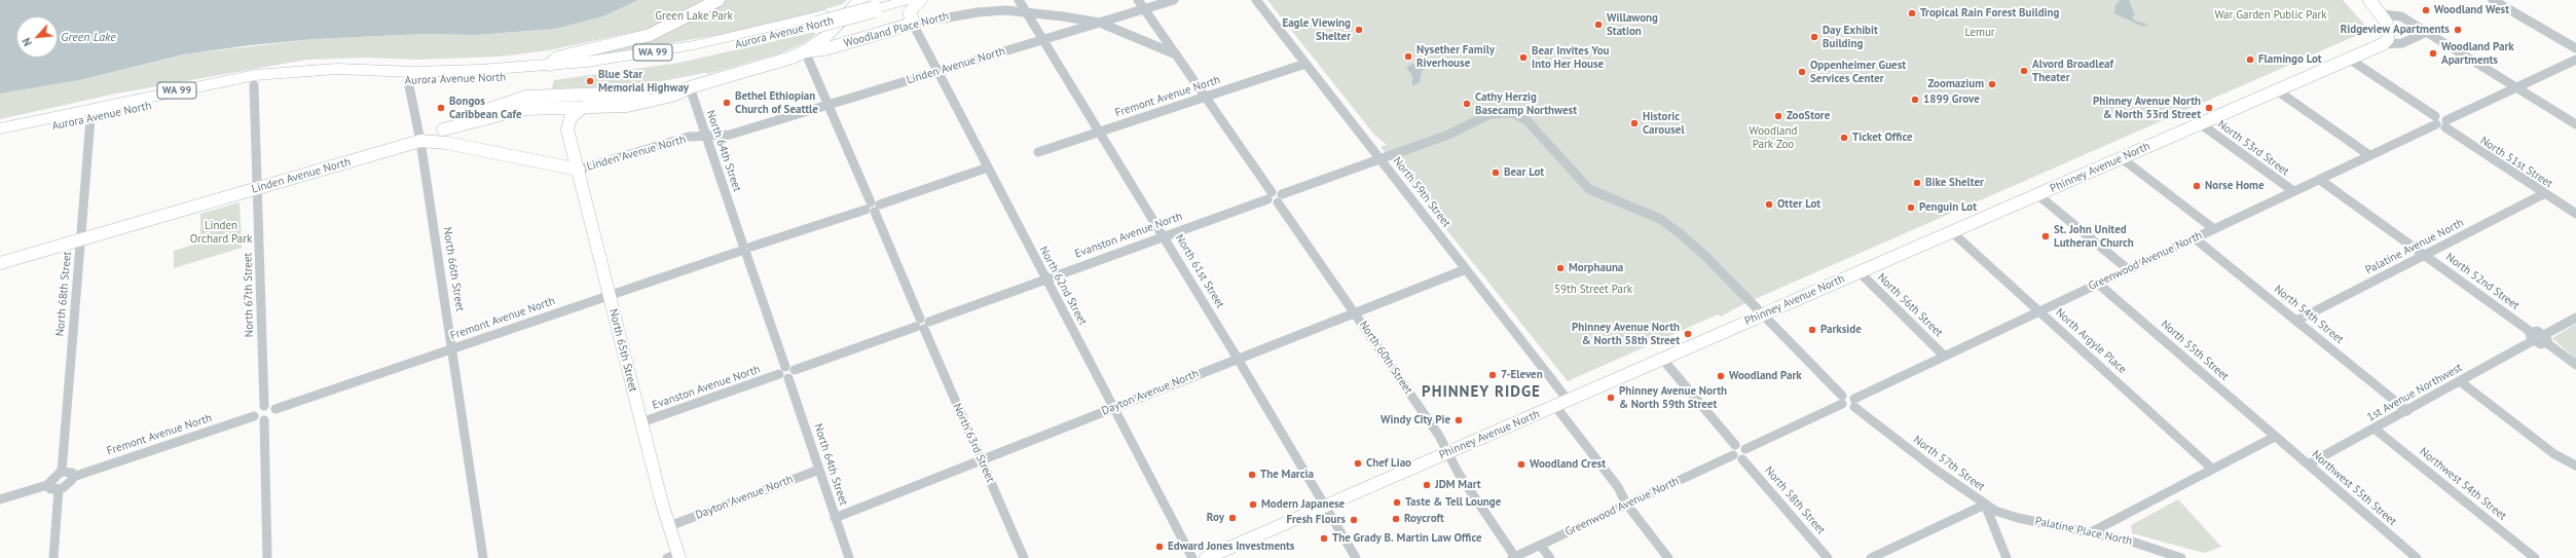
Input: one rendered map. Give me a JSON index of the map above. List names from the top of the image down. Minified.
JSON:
{"streets":{"highway":["Aurora Avenue North","WA 99"],"street":["Woodland Place North","Linden Avenue North","Fremont Avenue North","North 53rd Street","North 64th Street","North 51st Street","Phinney Avenue North","North 59th Street","Evanston Avenue North","Palatine Avenue North","Greenwood Avenue North","North 66th Street","North 61st Street","North 52nd Street","North 62nd Street","North 68th Street","North 67th Street","North 56th Street","North 54th Street","North Argyle Place","North 65th Street","North 55th Street","North 60th Street","Dayton Avenue North","1st Avenue Northwest","North 63rd Street","North 57th Street","Northwest 54th Street","Northwest 55th Street","North 58th Street","Palatine Place North"]},"crossings":[["Woodland Place North","Linden Avenue North"],["Woodland Place North","North 64th Street"],["Woodland Place North","North 66th Street"],["Woodland Place North","North 61st Street"],["Woodland Place North","North 62nd Street"],["Woodland Place North","North 63rd Street"],["Aurora Avenue North","North 66th Street"],["Aurora Avenue North","North 68th Street"],["Aurora Avenue North","North 67th Street"],["Linden Avenue North","North 64th Street"],["Linden Avenue North","North 66th Street"],["Linden Avenue North","North 61st Street"],["Linden Avenue North","North 62nd Street"],["Linden Avenue North","North 68th Street"],["Linden Avenue North","North 67th Street"],["Linden Avenue North","North 65th Street"],["Linden Avenue North","North 63rd Street"],["Fremont Avenue North","North 64th Street"],["Fremont Avenue North","North 59th Street"],["Fremont Avenue North","North 66th Street"],["Fremont Avenue North","North 61st Street"],["Fremont Avenue North","North 62nd Street"],["Fremont Avenue North","North 65th Street"],["Fremont Avenue North","North 63rd Street"],["North 53rd Street","Phinney Avenue North"],["North 53rd Street","Greenwood Avenue North"],["North 64th Street","Evanston Avenue North"],["North 64th Street","Dayton Avenue North"],["North 51st Street","Palatine Avenue North"],["North 51st Street","Greenwood Avenue North"],["Phinney Avenue North","North 59th Street"],["Phinney Avenue North","North 61st Street"],["Phinney Avenue North","North 56th Street"],["Phinney Avenue North","North Argyle Place"],["Phinney Avenue North","North 60th Street"],["Phinney Avenue North","North 58th Street"],["North 59th Street","Greenwood Avenue North"],["North 59th Street","Dayton Avenue North"],["Evanston Avenue North","North 61st Street"],["Evanston Avenue North","North 62nd Street"],["Evanston Avenue North","North 65th Street"],["Evanston Avenue North","North 63rd Street"],["Palatine Avenue North","North 52nd Street"],["Palatine Avenue North","North 54th Street"],["Greenwood Avenue North","North 52nd Street"],["Greenwood Avenue North","North 56th Street"],["Greenwood Avenue North","North 54th Street"],["Greenwood Avenue North","North Argyle Place"],["Greenwood Avenue North","North 55th Street"],["Greenwood Avenue North","North 60th Street"],["Greenwood Avenue North","North 57th Street"],["Greenwood Avenue North","North 58th Street"],["North 61st Street","Dayton Avenue North"],["North 52nd Street","1st Avenue Northwest"],["North 62nd Street","Dayton Avenue North"],["North 54th Street","1st Avenue Northwest"],["North 65th Street","Dayton Avenue North"],["North 55th Street","Northwest 55th Street"],["North 60th Street","Dayton Avenue North"],["Dayton Avenue North","North 63rd Street"],["1st Avenue Northwest","Northwest 54th Street"],["1st Avenue Northwest","Northwest 55th Street"],["North 57th Street","Palatine Place North"]],"districts":["PHINNEY RIDGE"],"water":["Green Lake"],"parks":["War Garden Public Park","Green Lake Park","Lemur","Woodland Park Zoo","Linden Orchard Park","59th Street Park"],"places":["Woodland West","Tropical Rain Forest Building","Willawong Station","Eagle Viewing Shelter","Ridgeview Apartments","Day Exhibit Building","Woodland Park Apartments","Nysether Family Riverhouse","Bear Invites You Into Her House","Flamingo Lot","Alvord Broadleaf Theater","Oppenheimer Guest Services Center","Blue Star Memorial Highway","Zoomazium","1899 Grove","Bethel Ethiopian Church of Seattle","Cathy Herzig Basecamp Northwest","Bongos Caribbean Cafe","Phinney Avenue North & North 53rd Street","ZooStore","Historic Carousel","Ticket Office","Bear Lot","Bike Shelter","Norse Home","Otter Lot","Penguin Lot","St. John United Lutheran Church","Morphauna","Parkside","Phinney Avenue North & North 58th Street","7-Eleven","Woodland Park","Phinney Avenue North & North 59th Street","Windy City Pie","Chef Liao","Woodland Crest","The Marcia","JDM Mart","Taste & Tell Lounge","Modern Japanese","Roy","Roycroft","Fresh Flours","The Grady B. Martin Law Office","Edward Jones Investments"],"north":"bottom left"}
